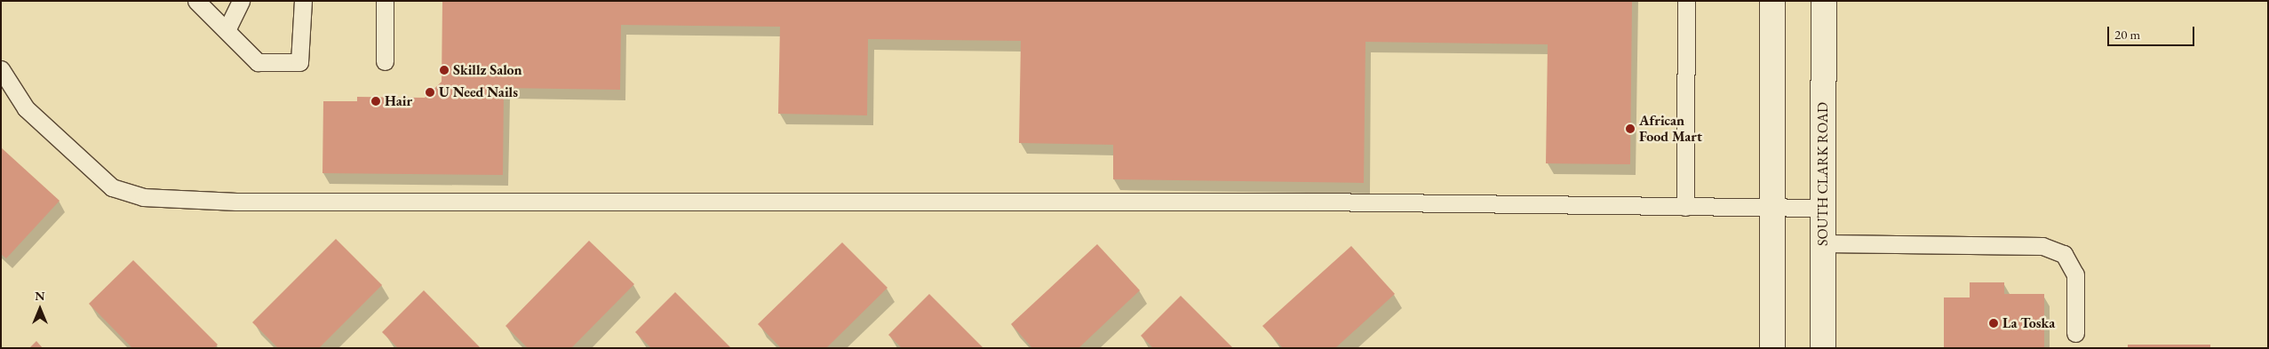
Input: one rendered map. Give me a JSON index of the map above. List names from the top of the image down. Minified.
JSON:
{"streets":{"main road":["SOUTH CLARK ROAD"]},"places":["Skillz Salon","U Need Nails","Hair","African Food Mart","La Toska"],"scale_bar":"20 m","north":"top"}
